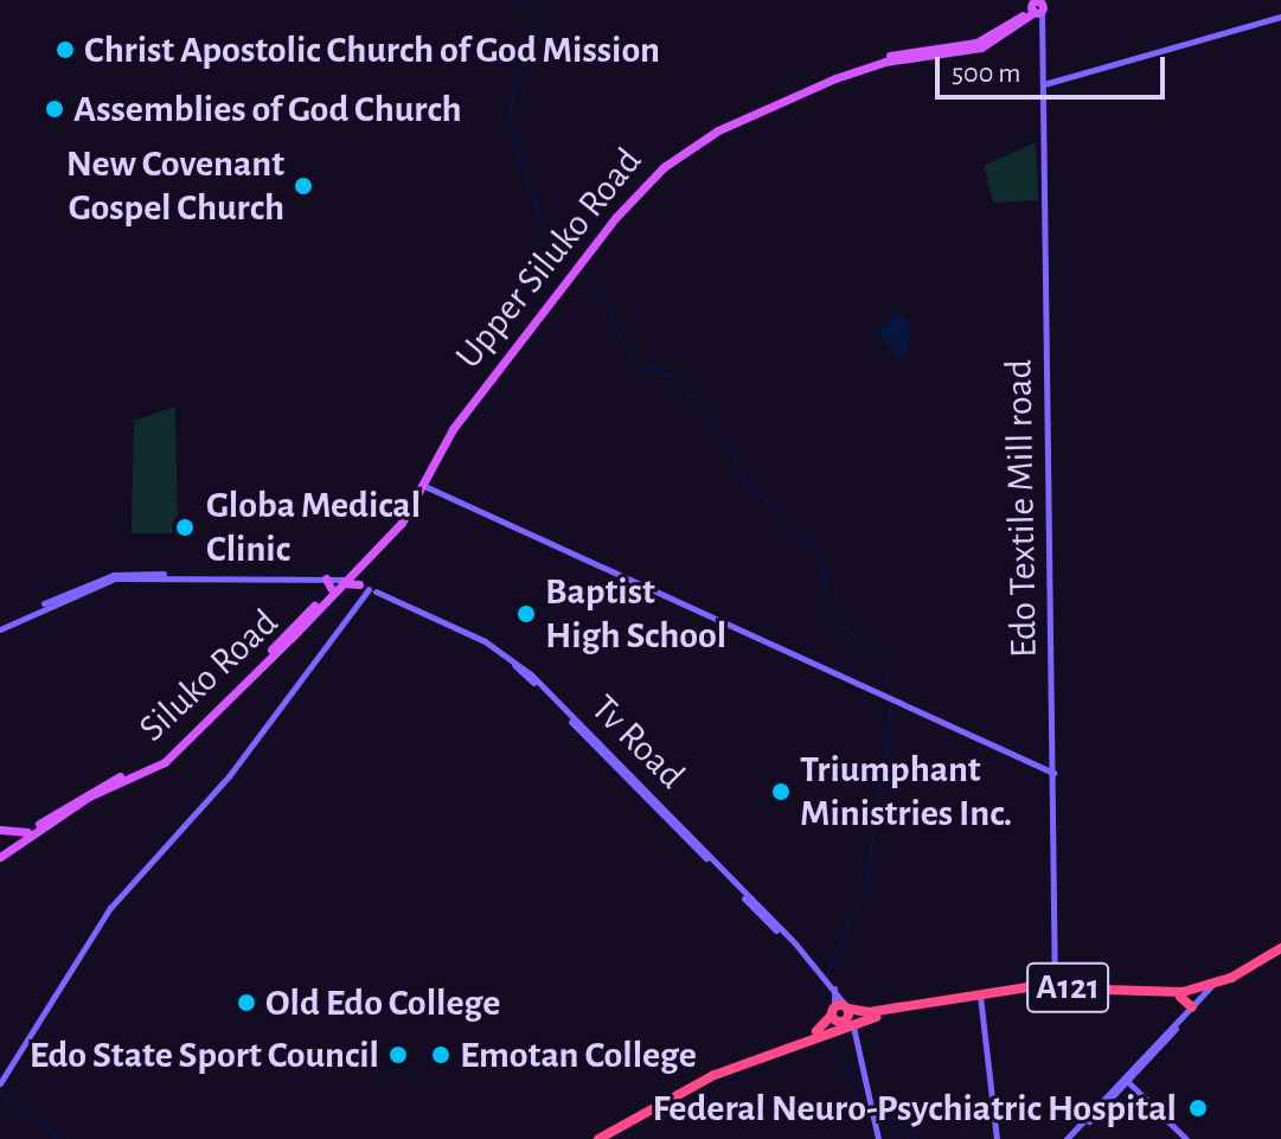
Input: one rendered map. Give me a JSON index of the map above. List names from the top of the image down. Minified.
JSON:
{"streets":{"highway":["A121"],"main road":["Upper Siluko Road","Siluko Road"],"street":["Edo Textile Mill road","Tv Road"]},"crossings":[["Upper Siluko Road","Edo Textile Mill road"],["Upper Siluko Road","Siluko Road"],["Edo Textile Mill road","A121"],["Tv Road","A121"]],"places":["Christ Apostolic Church of God Mission","Assemblies of God Church","New Covenant Gospel Church","Globa Medical Clinic","Baptist High School","Triumphant Ministries Inc.","Old Edo College","Edo State Sport Council","Emotan College","Federal Neuro-Psychiatric Hospital"],"scale_bar":"500 m"}
